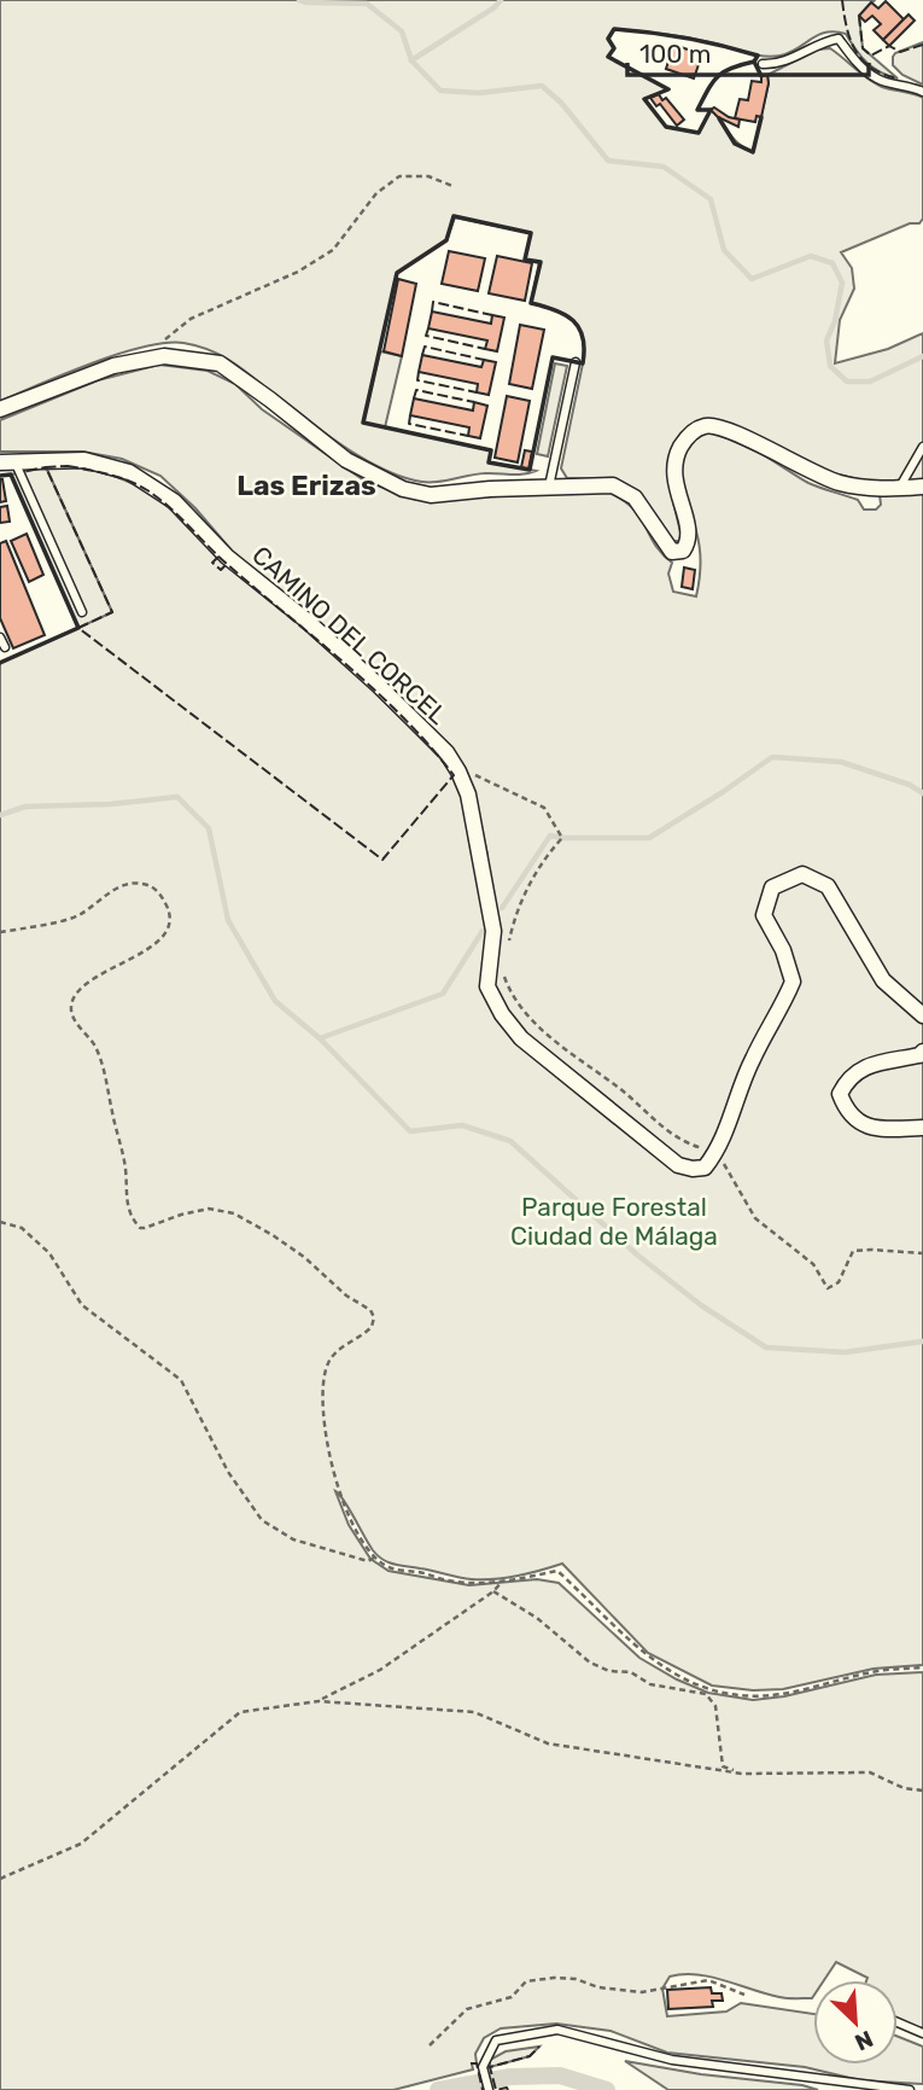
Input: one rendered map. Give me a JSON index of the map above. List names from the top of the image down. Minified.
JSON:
{"streets":{"street":["CAMINO DEL CORCEL"]},"districts":["Las Erizas"],"parks":["Parque Forestal Ciudad de Málaga"],"scale_bar":"100 m","north":"bottom right"}
